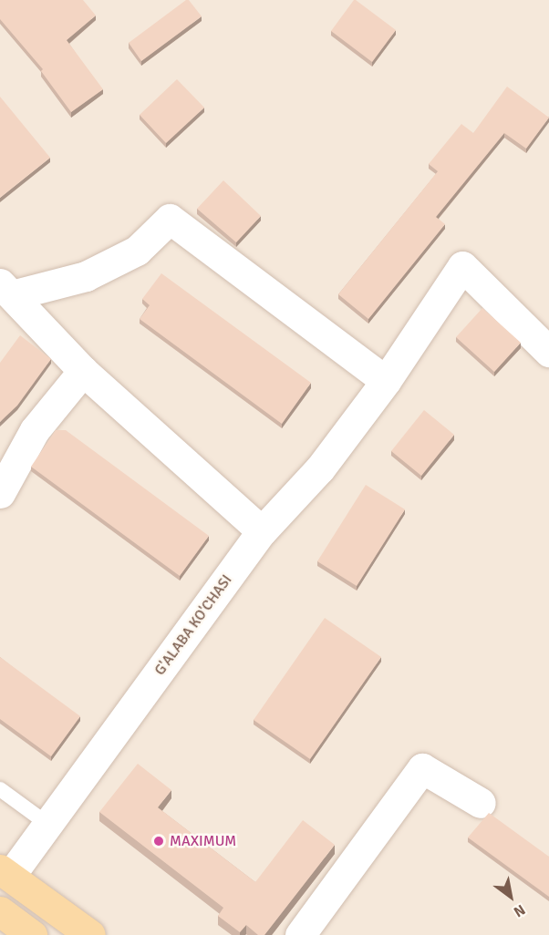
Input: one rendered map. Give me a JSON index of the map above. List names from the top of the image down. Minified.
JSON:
{"streets":{"street":["G'ALABA KO'CHASI"]},"places":["MAXIMUM"],"north":"bottom right"}
